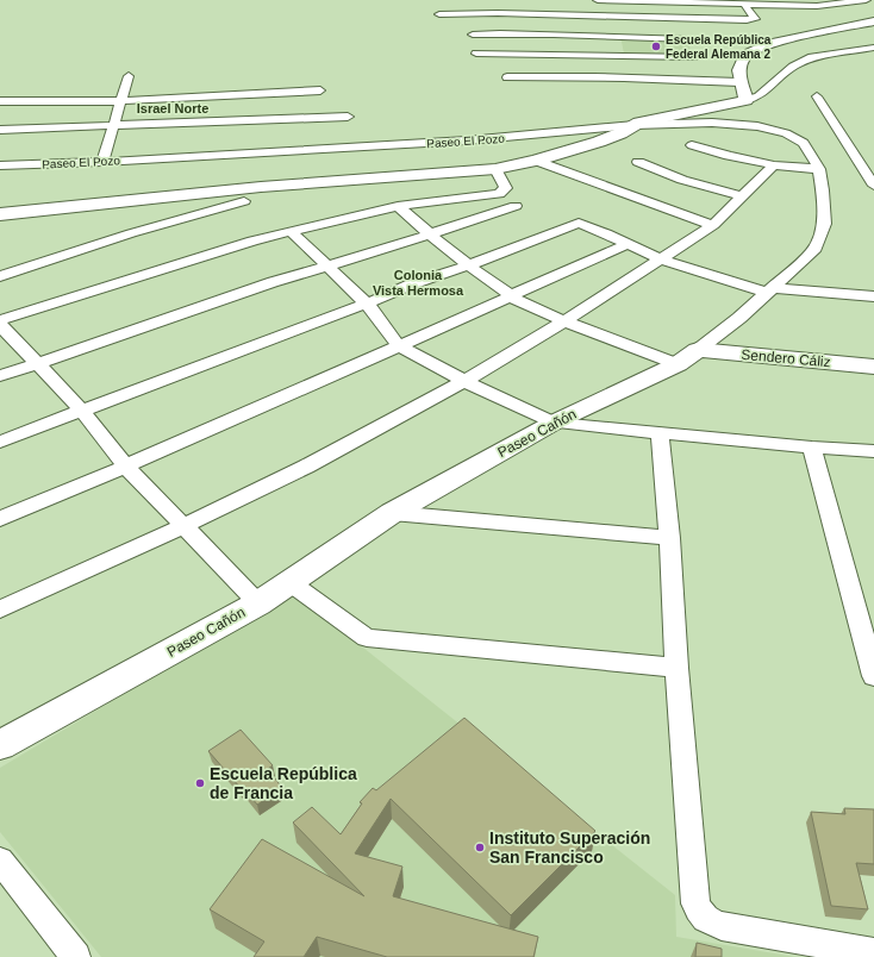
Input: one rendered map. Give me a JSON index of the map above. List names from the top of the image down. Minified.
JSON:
{"streets":{"street":["Paseo El Pozo","Sendero Cáliz","Paseo Cañón"]},"crossings":[["Paseo El Pozo","Paseo Cañón"],["Sendero Cáliz","Paseo Cañón"]],"districts":["Israel Norte","Colonia Vista Hermosa"],"places":["Escuela República Federal Alemana 2","Escuela República de Francia","Instituto Superación San Francisco"]}
